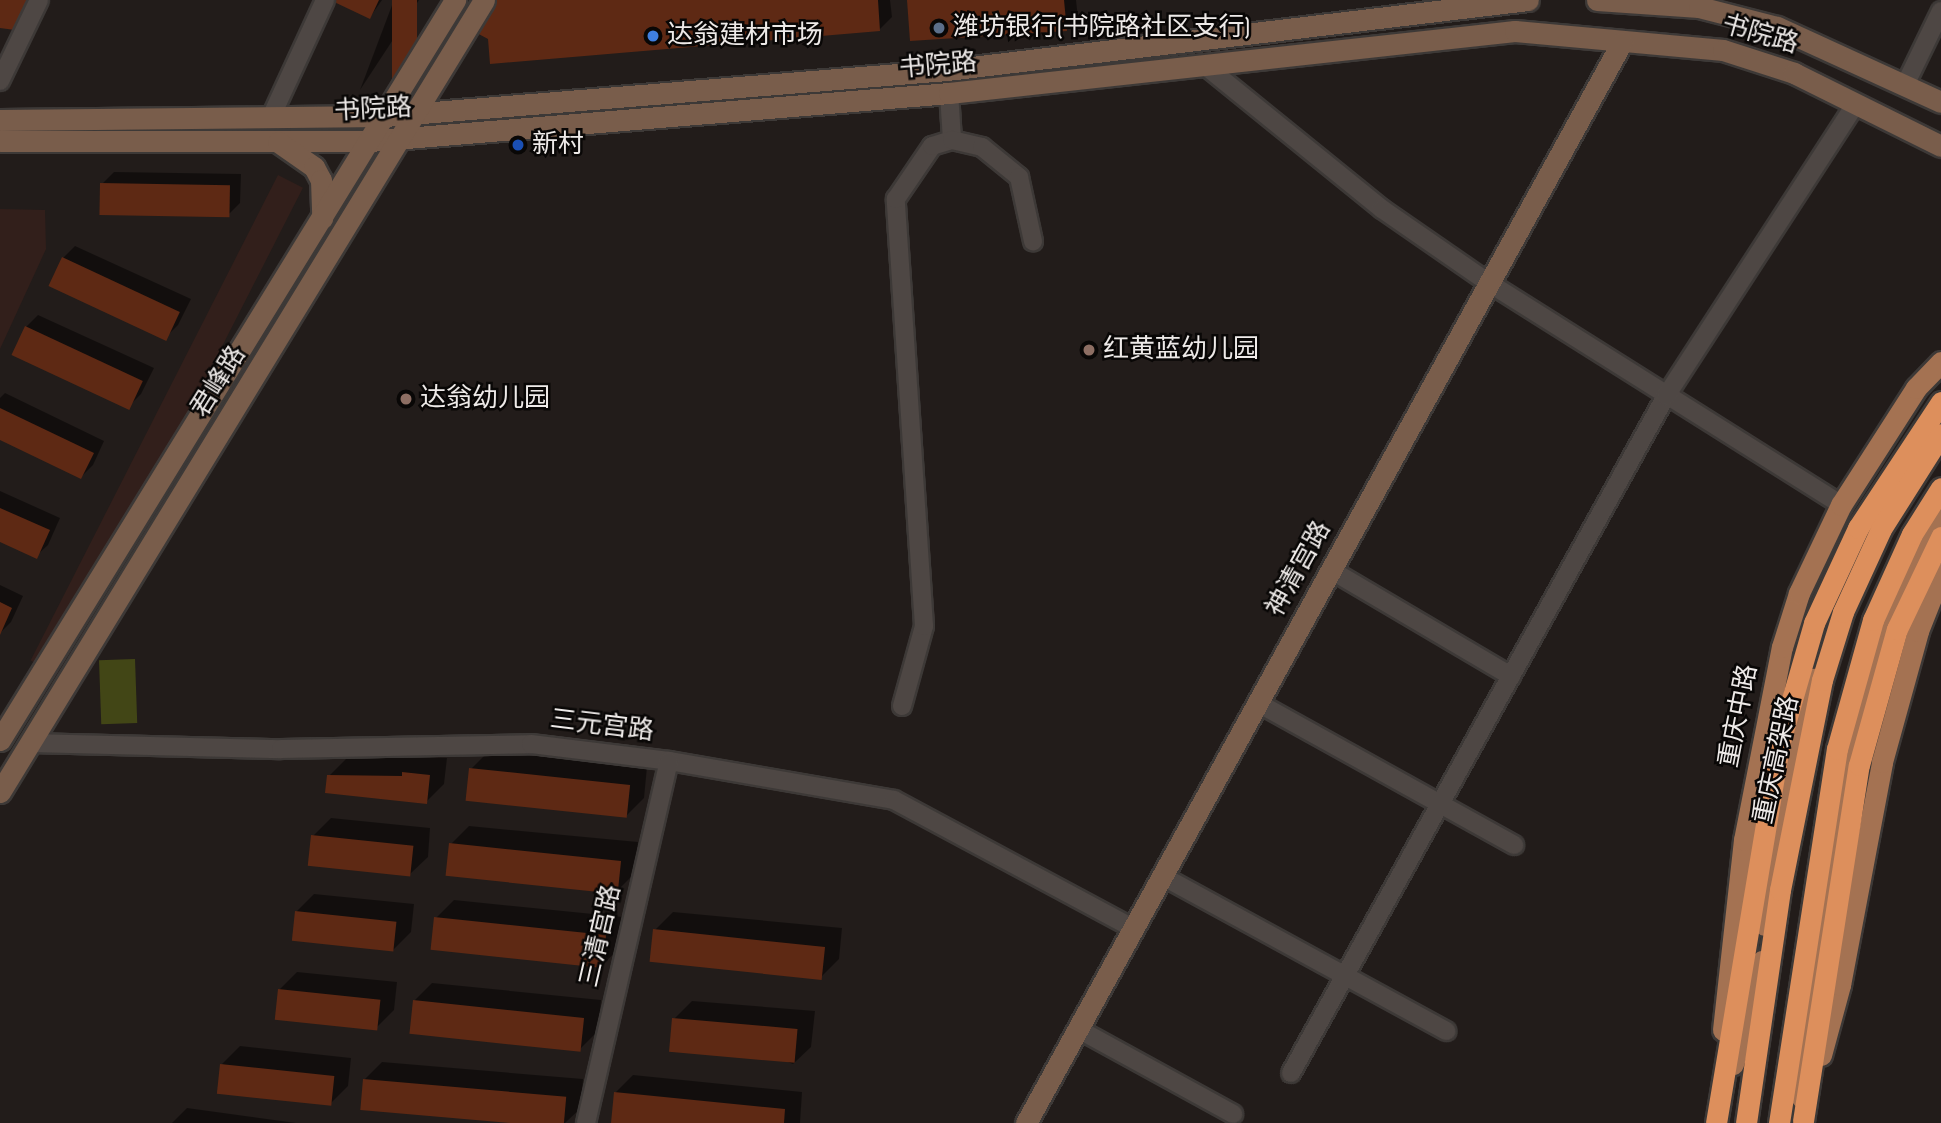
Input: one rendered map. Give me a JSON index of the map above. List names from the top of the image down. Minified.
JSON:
{"streets":{"highway":["重庆高架路"],"main road":["书院路","君峰路","神清宫路","重庆中路"],"street":["三元宫路","三清宫路"]},"crossings":[["书院路","君峰路"],["书院路","神清宫路"],["君峰路","三元宫路"],["神清宫路","三元宫路"],["三元宫路","三清宫路"]],"places":["潍坊银行(书院路社区支行)","达翁建材市场","新村","红黄蓝幼儿园","达翁幼儿园"]}
